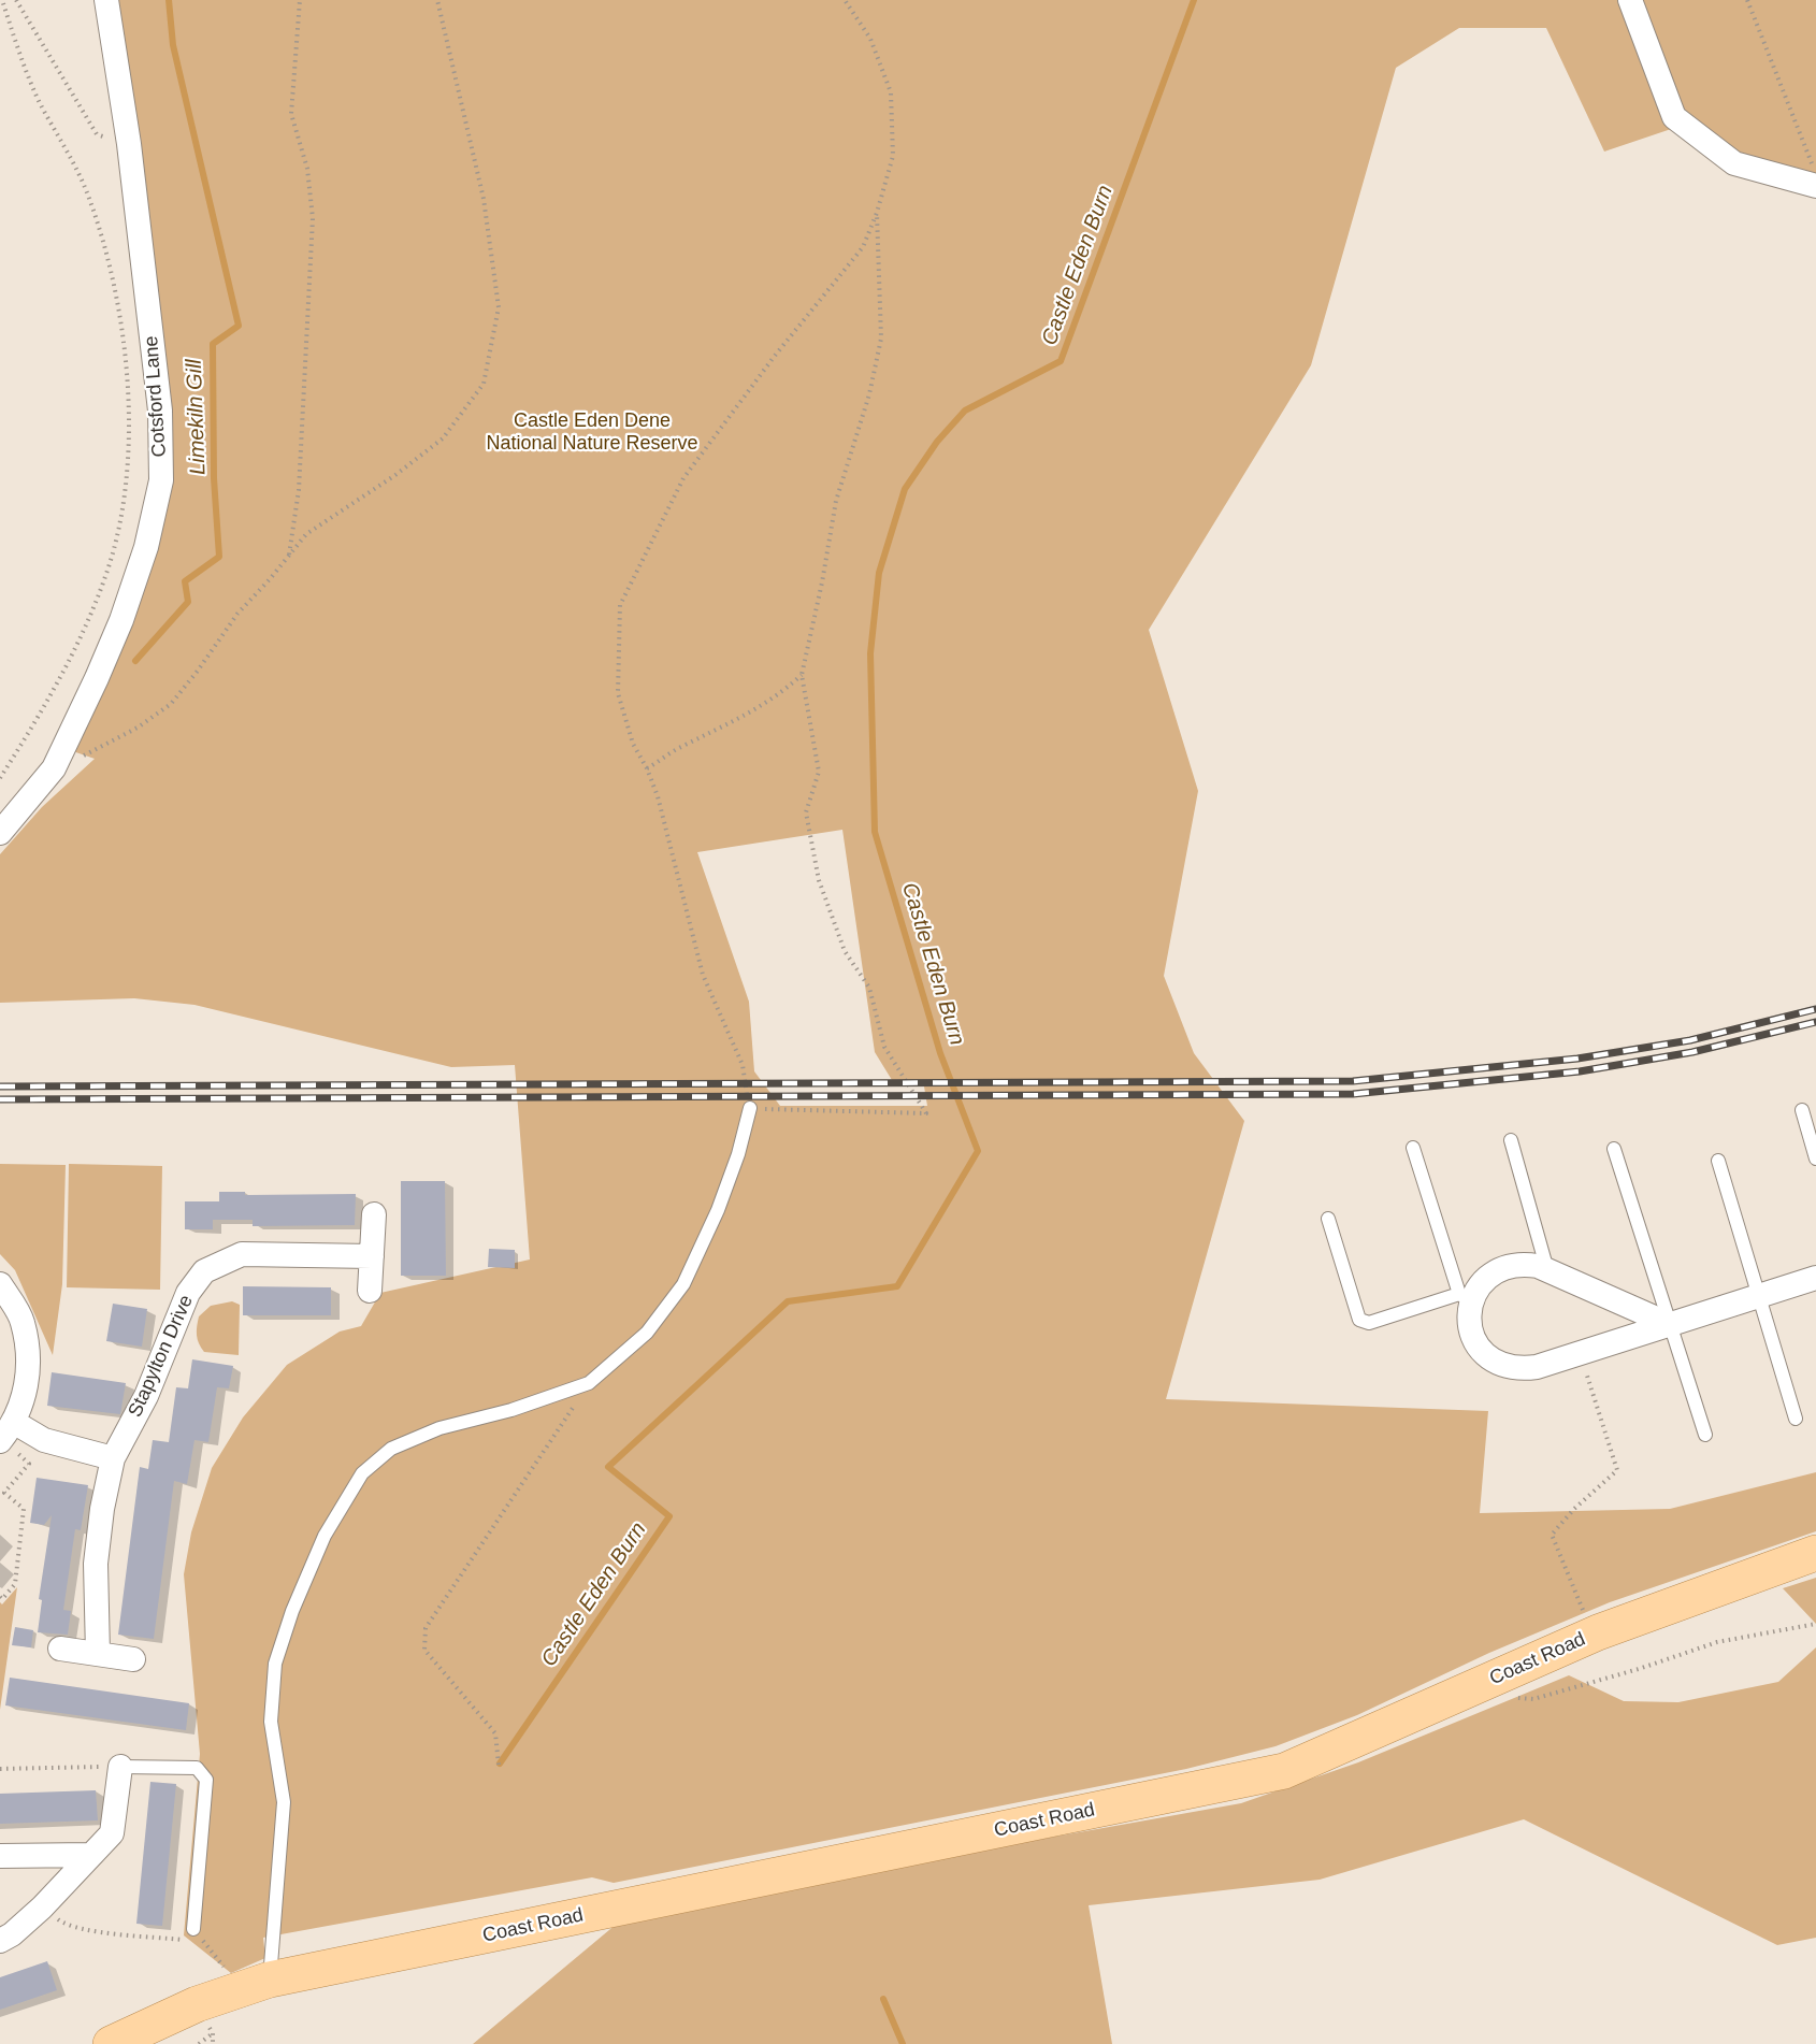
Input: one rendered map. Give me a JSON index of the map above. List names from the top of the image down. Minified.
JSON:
{"streets":{"main road":["Coast Road"],"street":["Cotsford Lane","Stapylton Drive"]},"water":["Castle Eden Burn","Limekiln Gill"],"parks":["Castle Eden Dene National Nature Reserve"]}
